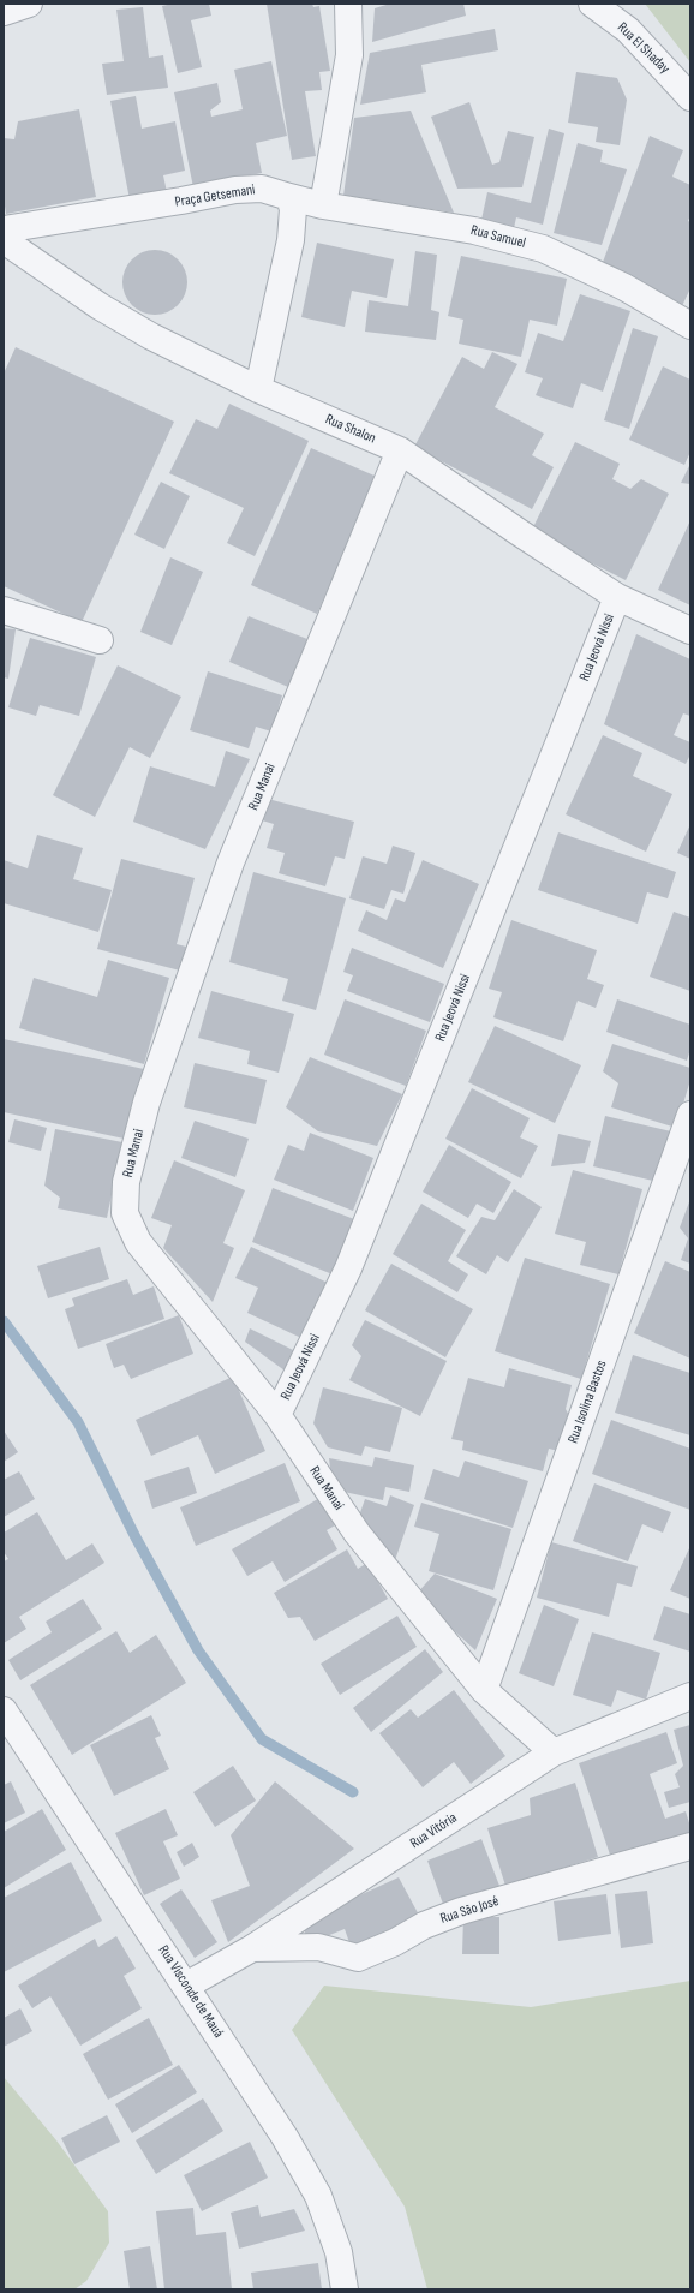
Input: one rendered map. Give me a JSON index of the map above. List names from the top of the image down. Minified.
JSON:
{"streets":{"street":["Rua El Shaday","Praça Getsemani","Rua Samuel","Rua Shalon","Rua Jeová Nissi","Rua Manai","Rua Isolina Bastos","Rua Vitória","Rua São José","Rua Visconde de Mauá"]},"crossings":[["Praça Getsemani","Rua Samuel"],["Rua Shalon","Rua Jeová Nissi"],["Rua Shalon","Rua Manai"],["Rua Jeová Nissi","Rua Manai"],["Rua Manai","Rua Isolina Bastos"],["Rua Manai","Rua Vitória"],["Rua Vitória","Rua São José"],["Rua Vitória","Rua Visconde de Mauá"]]}
